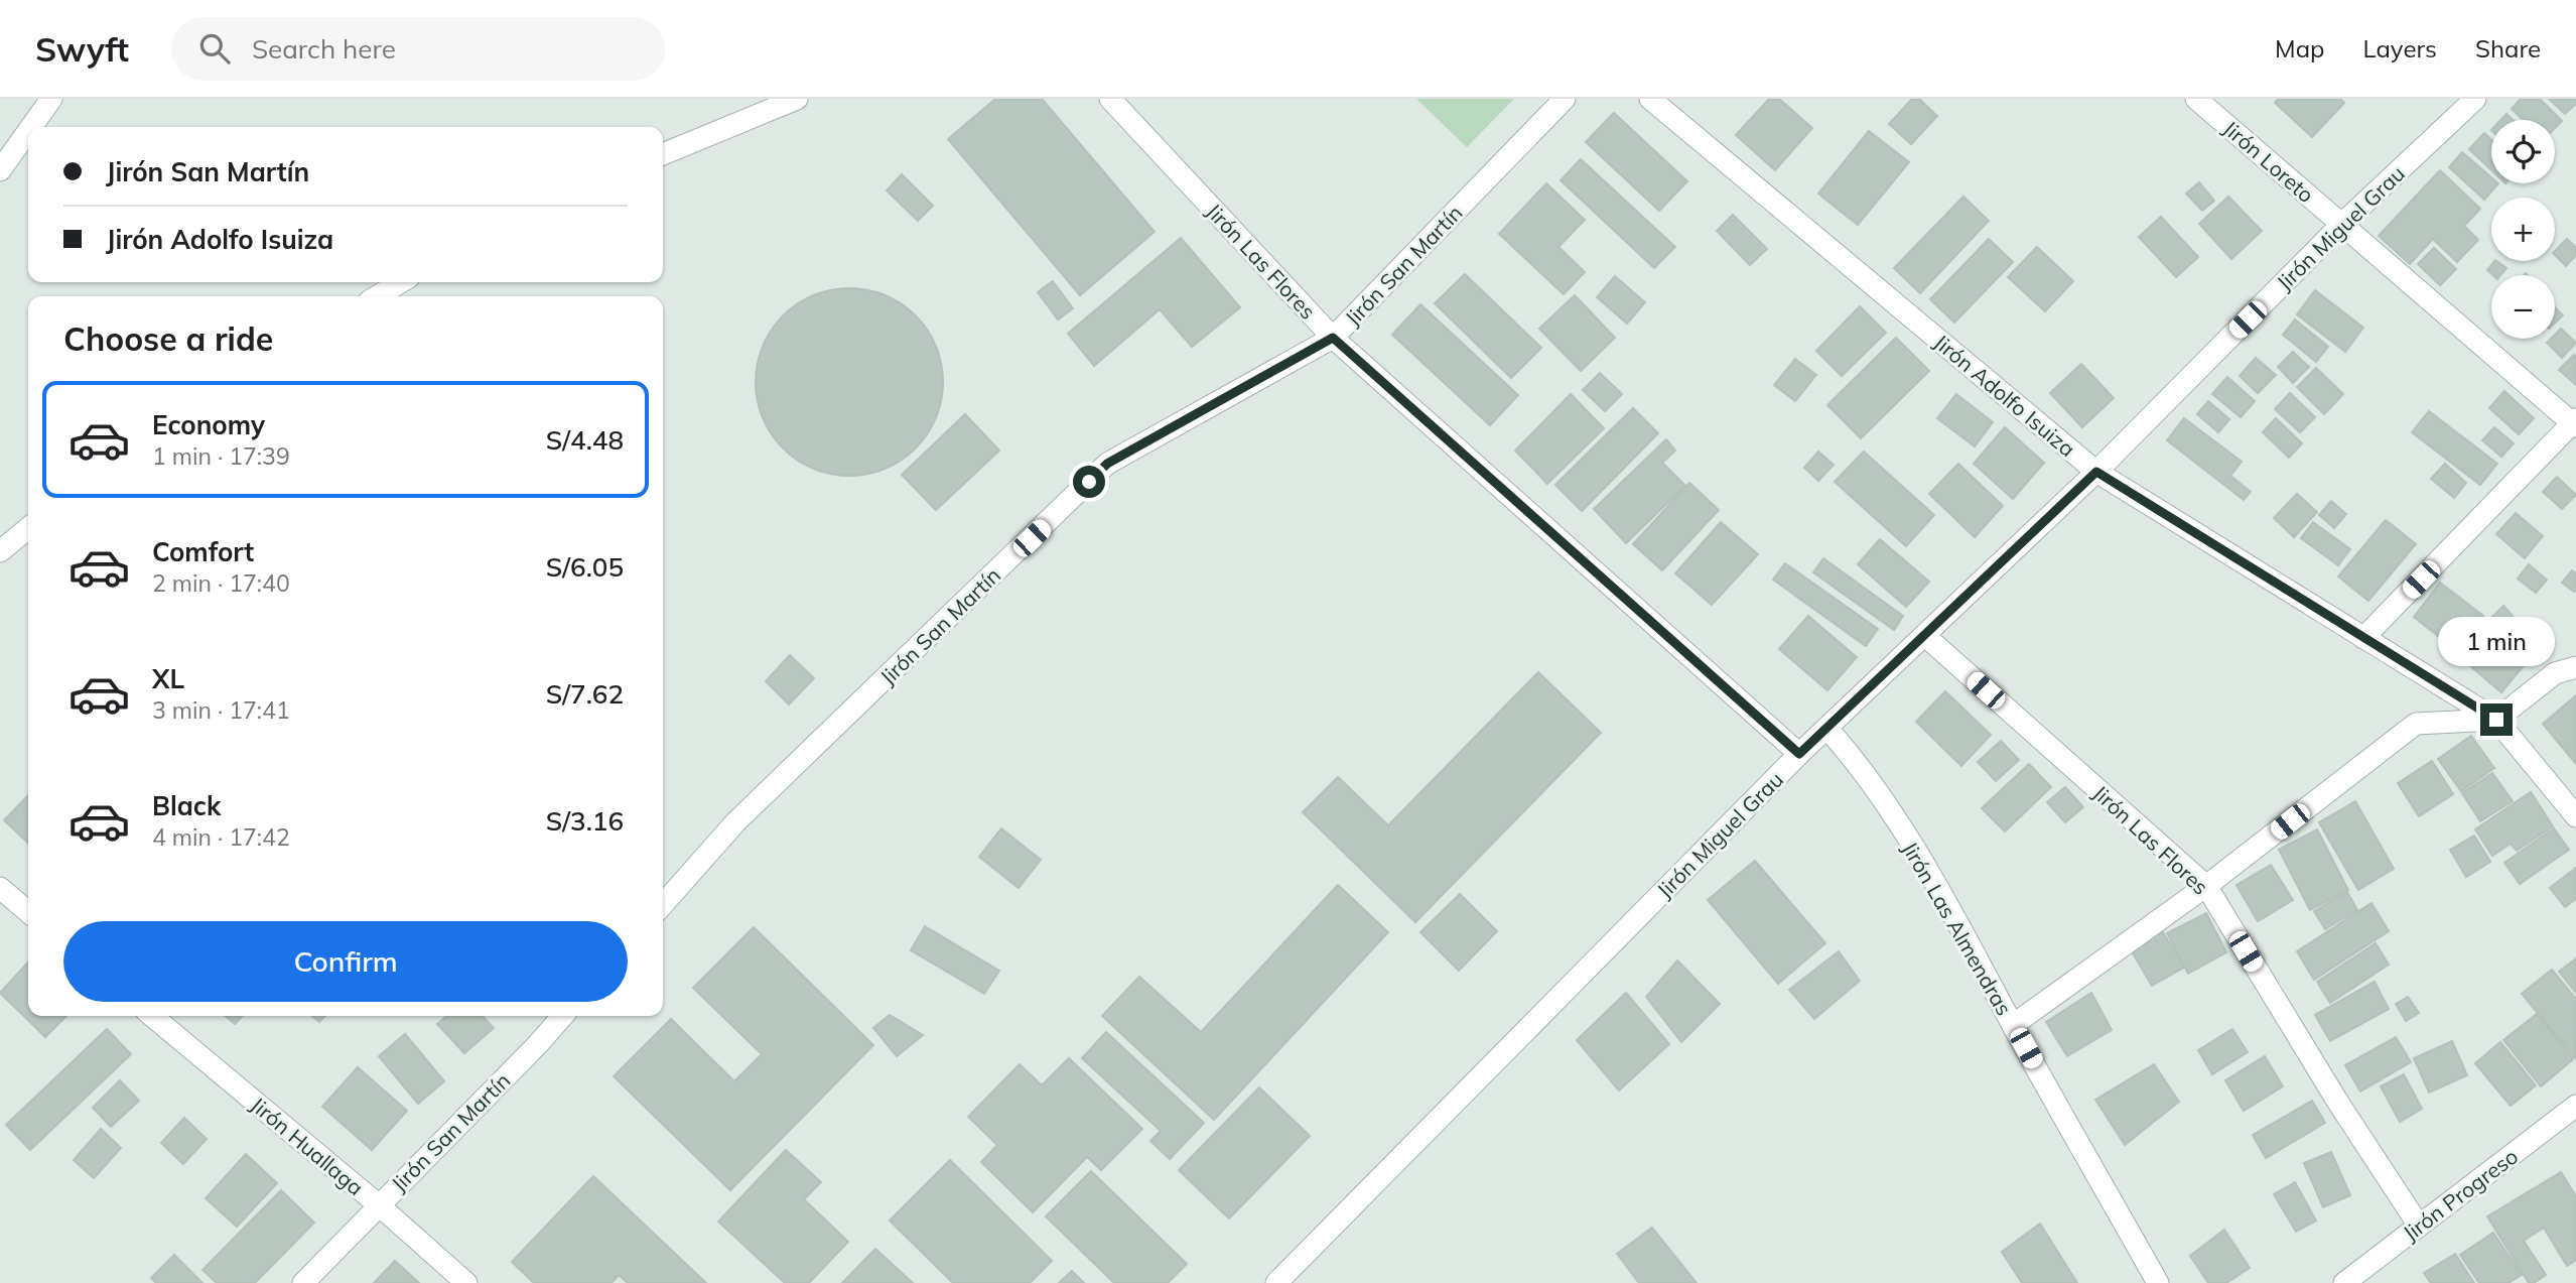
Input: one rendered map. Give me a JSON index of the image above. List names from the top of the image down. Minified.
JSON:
{"streets":{"street":["Jirón Loreto","Jirón Miguel Grau","Jirón Las Flores","Jirón San Martín","Jirón Adolfo Isuiza","Jirón Las Almendras","Jirón Huallaga","Jirón Progreso"]},"crossings":[["Jirón Loreto","Jirón Miguel Grau"],["Jirón Miguel Grau","Jirón Las Flores"],["Jirón Miguel Grau","Jirón Adolfo Isuiza"],["Jirón Miguel Grau","Jirón Las Almendras"],["Jirón Las Flores","Jirón San Martín"],["Jirón Las Flores","Jirón Progreso"],["Jirón San Martín","Jirón Huallaga"]],"page":{"header":"Swyft","search":"Search here","nav":["Map","Layers","Share"],"map_buttons":["+","−"],"banner":["Jirón San Martín","Jirón Adolfo Isuiza"],"heading":"Choose a ride","list":[{"name":"Economy","note":"1 min · 17:39","value":"S/4.48"},{"name":"Comfort","note":"2 min · 17:40","value":"S/6.05"},{"name":"XL","note":"3 min · 17:41","value":"S/7.62"},{"name":"Black","note":"4 min · 17:42","value":"S/3.16"}],"bubble":"1 min","buttons":"Confirm"}}
